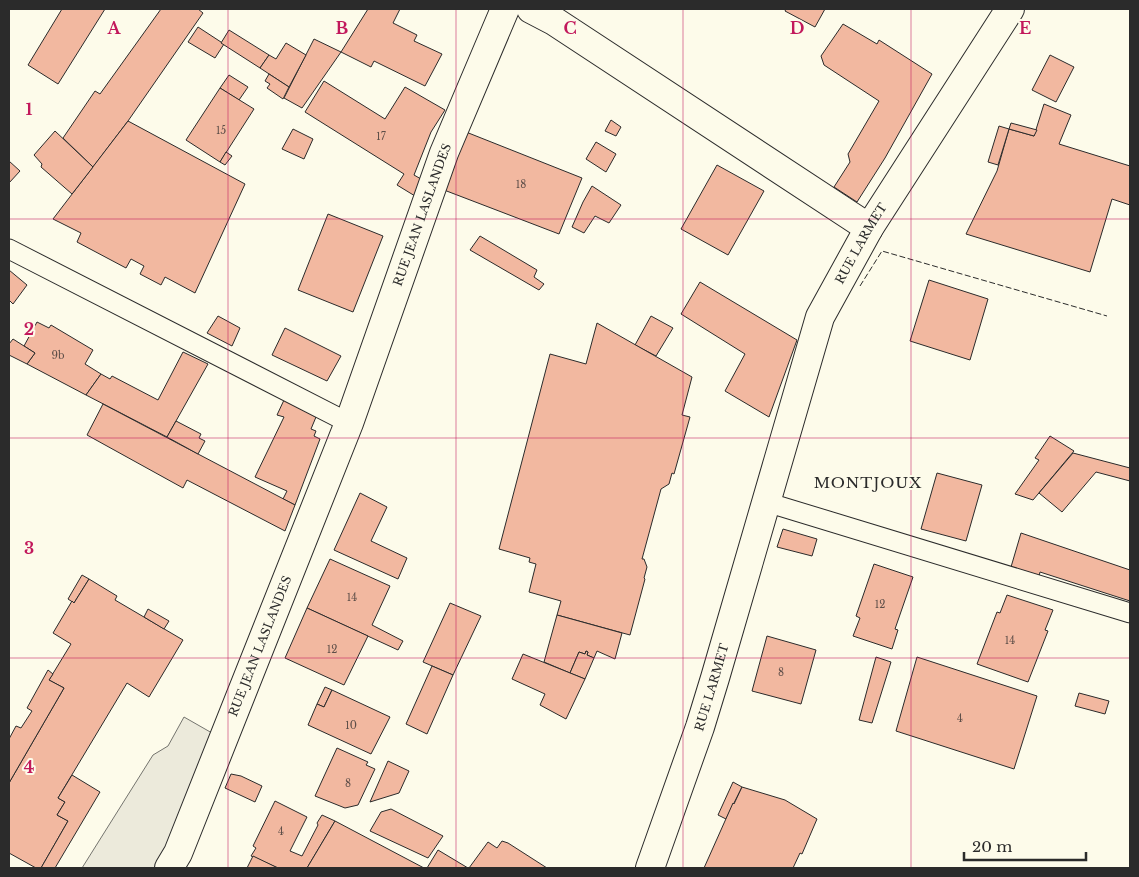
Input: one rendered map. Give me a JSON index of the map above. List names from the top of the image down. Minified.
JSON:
{"streets":{"street":["RUE JEAN LASLANDES","RUE LARMET"]},"districts":["MONTJOUX"],"house_numbers":["15","17","18","9b","14","12","14","12","8","4","10","8","4"],"scale_bar":"20 m","grid":{"columns":["A","B","C","D","E"],"rows":["1","2","3","4"]}}
